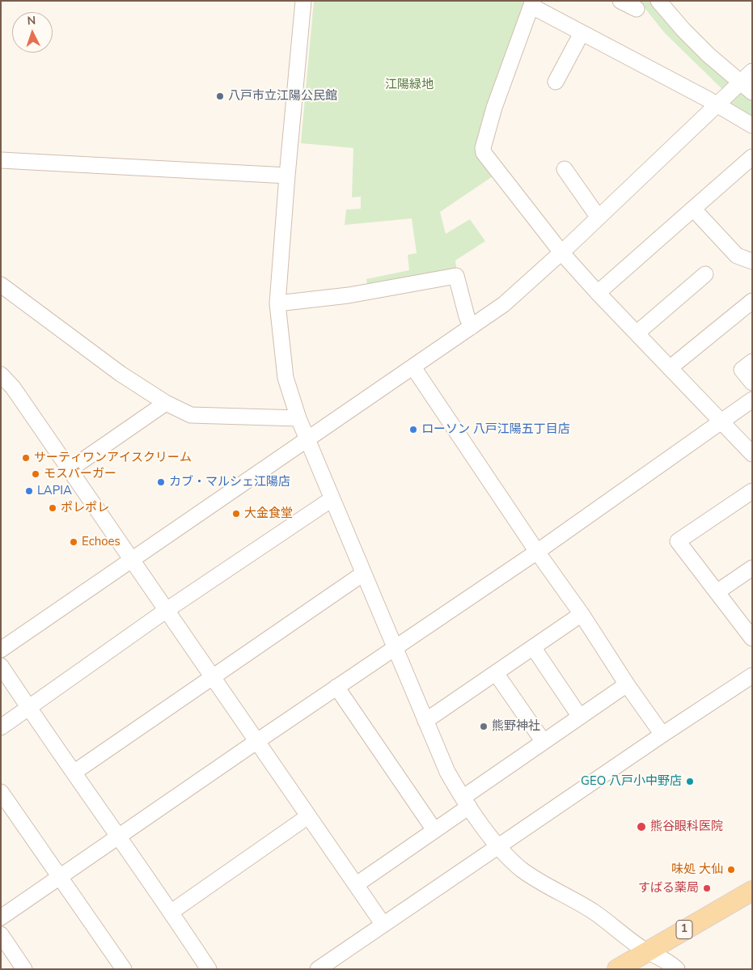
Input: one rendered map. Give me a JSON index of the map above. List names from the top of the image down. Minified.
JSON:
{"streets":{"main road":["1"]},"parks":["江陽緑地"],"places":["八戸市立江陽公民館","ローソン 八戸江陽五丁目店","サーティワンアイスクリーム","モスバーガー","カブ・マルシェ江陽店","LAPIA","ポレポレ","大金食堂","Echoes","熊野神社","GEO 八戸小中野店","熊谷眼科医院","味処 大仙","すばる薬局"],"north":"top"}
